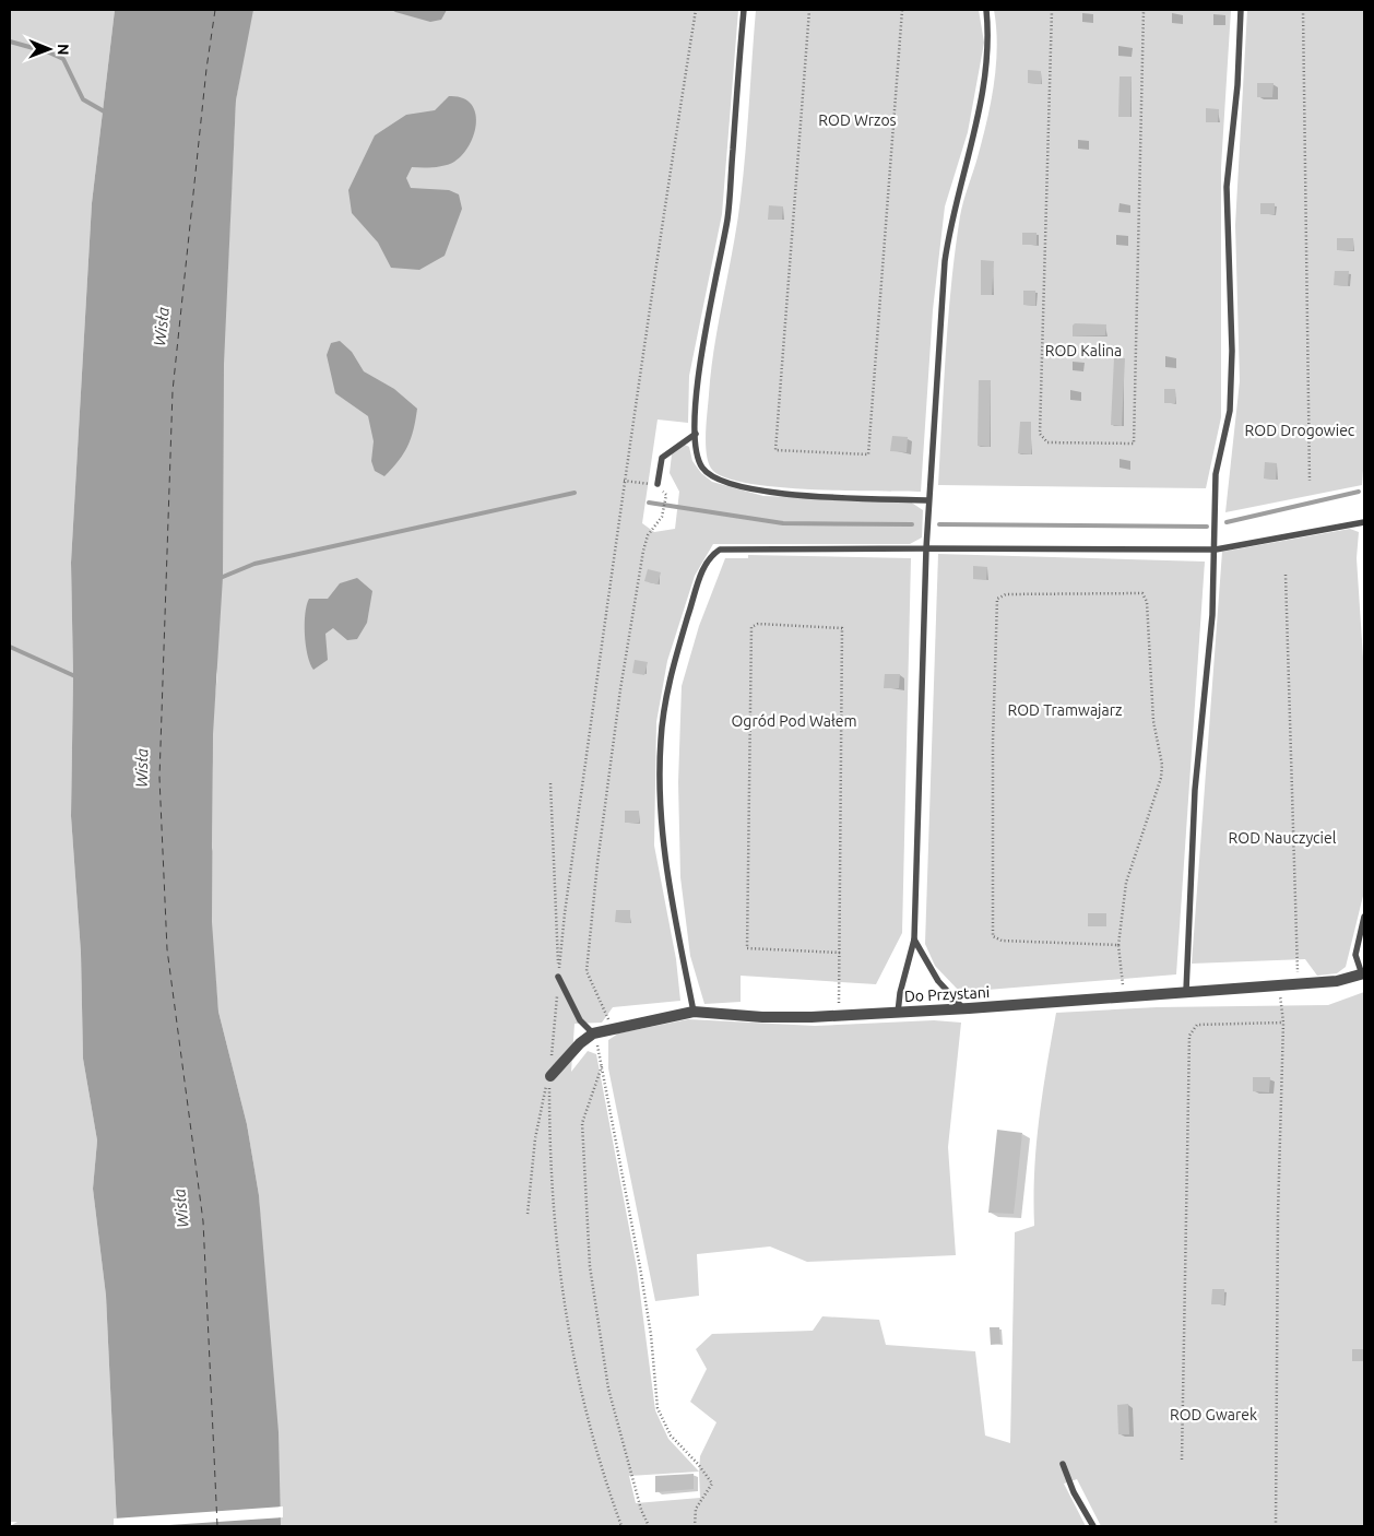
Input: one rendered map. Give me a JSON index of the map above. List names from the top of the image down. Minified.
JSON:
{"streets":{"street":["Do Przystani"]},"water":["Wisła"],"parks":["ROD Wrzos","ROD Kalina","ROD Drogowiec","ROD Tramwajarz","Ogród Pod Wałem","ROD Nauczyciel","ROD Gwarek"],"north":"right"}
